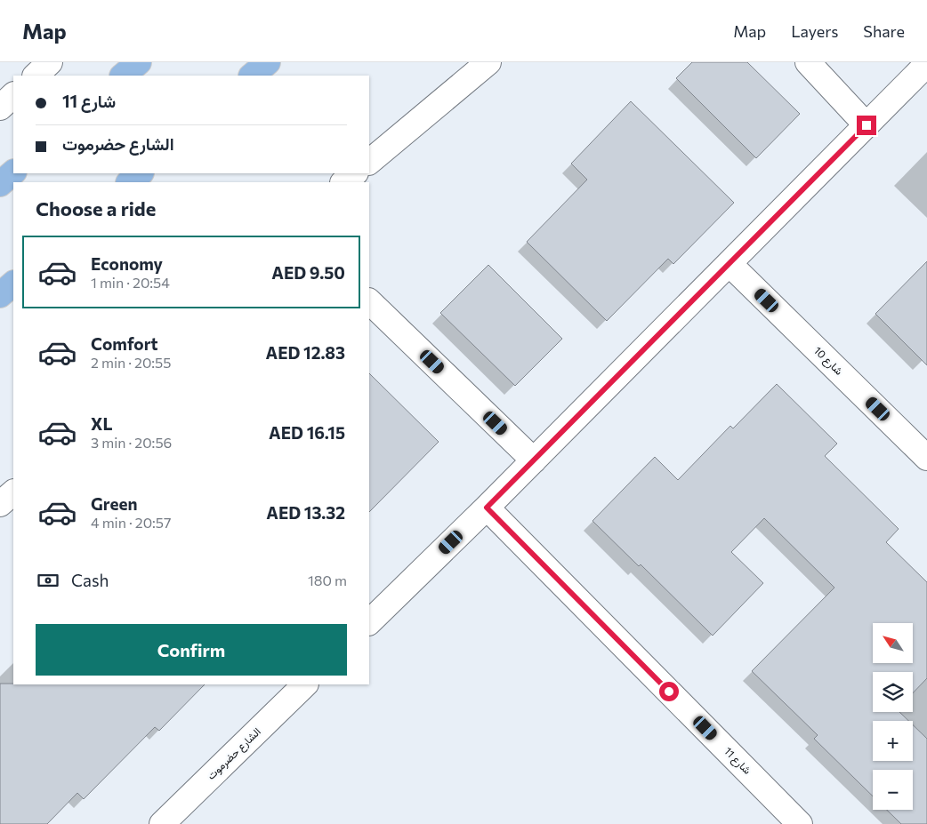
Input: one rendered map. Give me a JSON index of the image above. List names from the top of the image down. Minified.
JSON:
{"streets":{"street":["شارع 10","الشارع حضرموت","شارع 11"]},"north":"top left","page":{"header":"Map","nav":["Map","Layers","Share"],"banner":["شارع 11","الشارع حضرموت"],"heading":"Choose a ride","list":[{"name":"Economy","note":"1 min · 20:54","value":"AED 9.50"},{"name":"Comfort","note":"2 min · 20:55","value":"AED 12.83"},{"name":"XL","note":"3 min · 20:56","value":"AED 16.15"},{"name":"Green","note":"4 min · 20:57","value":"AED 13.32"}],"pay":["Cash","180 m"],"buttons":"Confirm","map_buttons":["+","−"]}}
